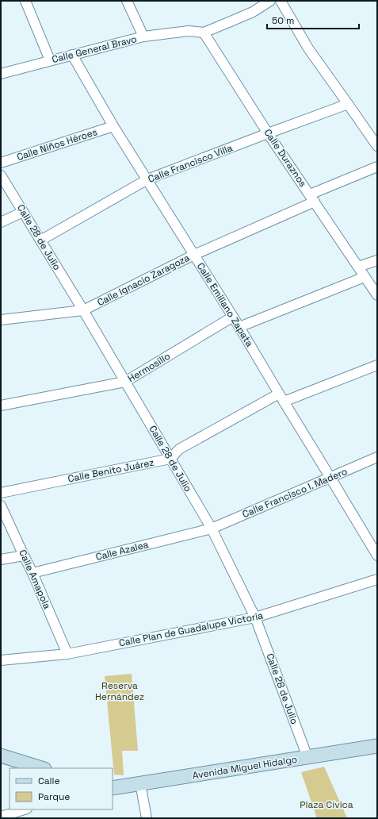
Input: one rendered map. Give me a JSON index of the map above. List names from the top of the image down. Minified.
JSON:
{"streets":{"main road":["Avenida Miguel Hidalgo"],"street":["Calle General Bravo","Calle Niños Héroes","Calle Duraznos","Calle Francisco Villa","Calle 28 de Julio","Calle Ignacio Zaragoza","Calle Emiliano Zapata","Hermosillo","Calle Benito Juárez","Calle Francisco I. Madero","Calle Azalea","Calle Amapola","Calle Plan de Guadalupe Victoria"]},"crossings":[["Calle General Bravo","Calle Duraznos"],["Calle General Bravo","Calle Emiliano Zapata"],["Calle Niños Héroes","Calle Emiliano Zapata"],["Calle Duraznos","Calle Francisco Villa"],["Calle Duraznos","Calle Ignacio Zaragoza"],["Calle Francisco Villa","Calle 28 de Julio"],["Calle Francisco Villa","Calle Emiliano Zapata"],["Calle 28 de Julio","Calle Ignacio Zaragoza"],["Calle 28 de Julio","Hermosillo"],["Calle 28 de Julio","Calle Benito Juárez"],["Calle 28 de Julio","Calle Francisco I. Madero"],["Calle 28 de Julio","Calle Azalea"],["Calle 28 de Julio","Calle Plan de Guadalupe Victoria"],["Calle 28 de Julio","Avenida Miguel Hidalgo"],["Calle Ignacio Zaragoza","Calle Emiliano Zapata"],["Calle Emiliano Zapata","Hermosillo"],["Calle Emiliano Zapata","Calle Francisco I. Madero"],["Calle Francisco I. Madero","Calle Azalea"],["Calle Azalea","Calle Amapola"],["Calle Amapola","Calle Plan de Guadalupe Victoria"]],"parks":["Reserva Hernández","Plaza Cívica"],"legend":["Calle","Parque"],"scale_bar":"50 m"}
